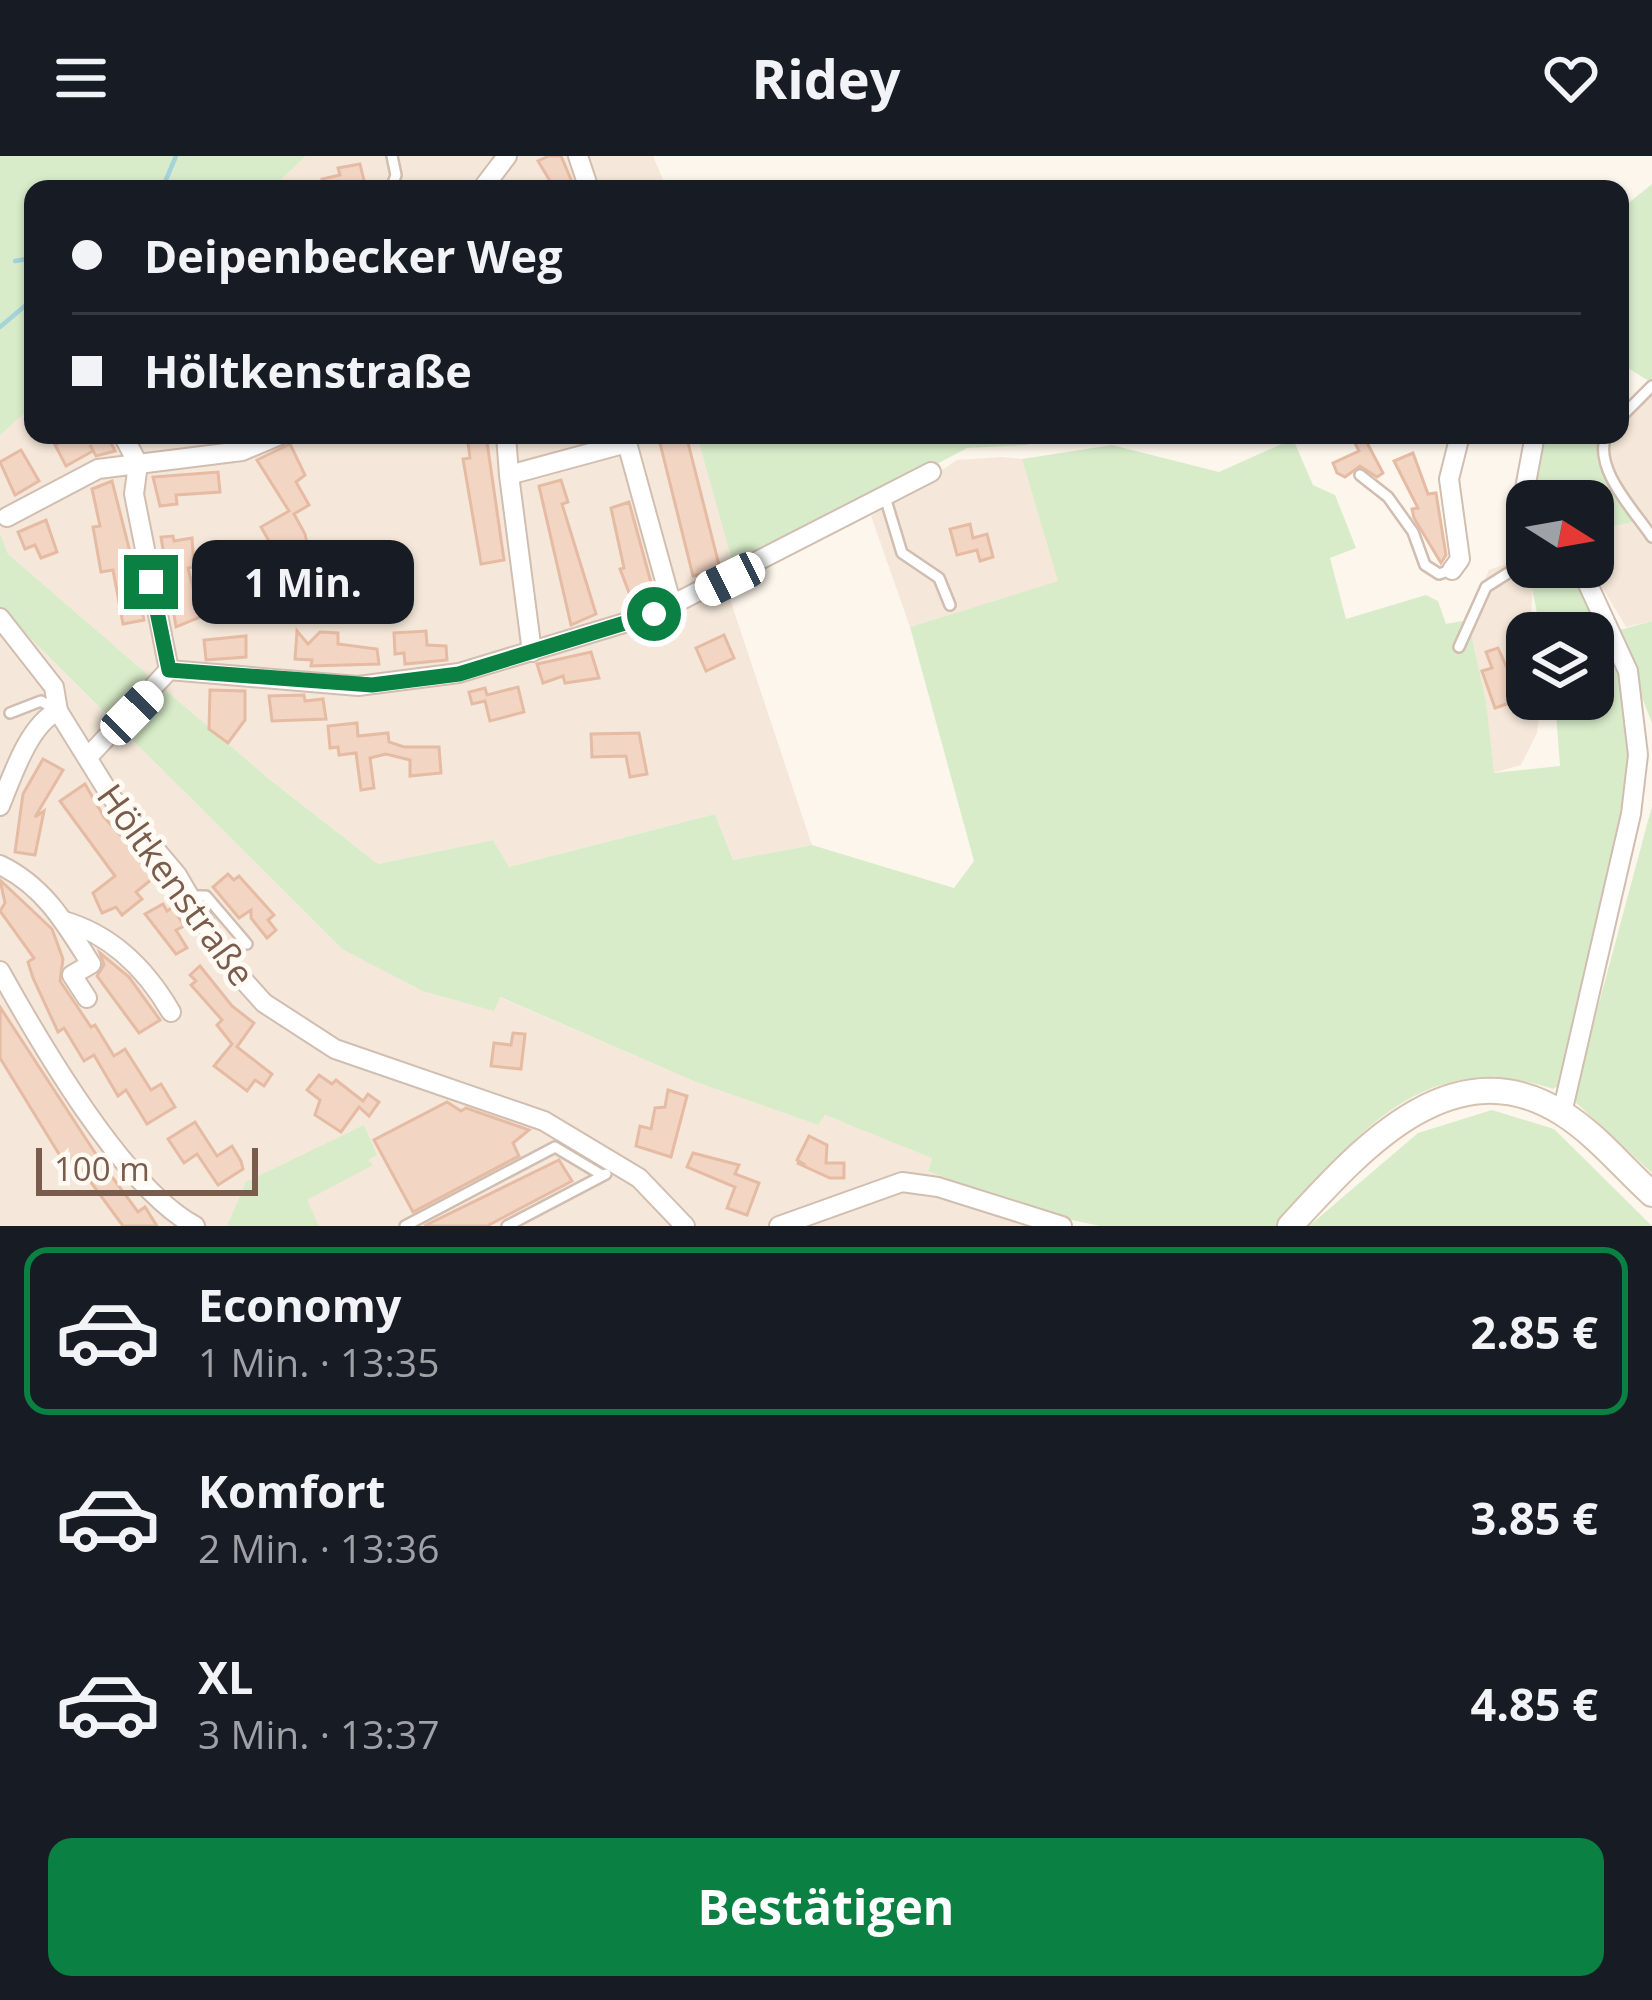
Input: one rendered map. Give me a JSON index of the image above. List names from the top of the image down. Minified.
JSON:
{"streets":{"street":["Höltkenstraße"]},"scale_bar":"100 m","north":"right","page":{"header":"Ridey","banner":["Deipenbecker Weg","Höltkenstraße"],"bubble":"1 Min.","scale":"100 m","list":[{"name":"Economy","note":"1 Min. · 13:35","value":"2.85 €"},{"name":"Komfort","note":"2 Min. · 13:36","value":"3.85 €"},{"name":"XL","note":"3 Min. · 13:37","value":"4.85 €"}],"buttons":"Bestätigen"}}
